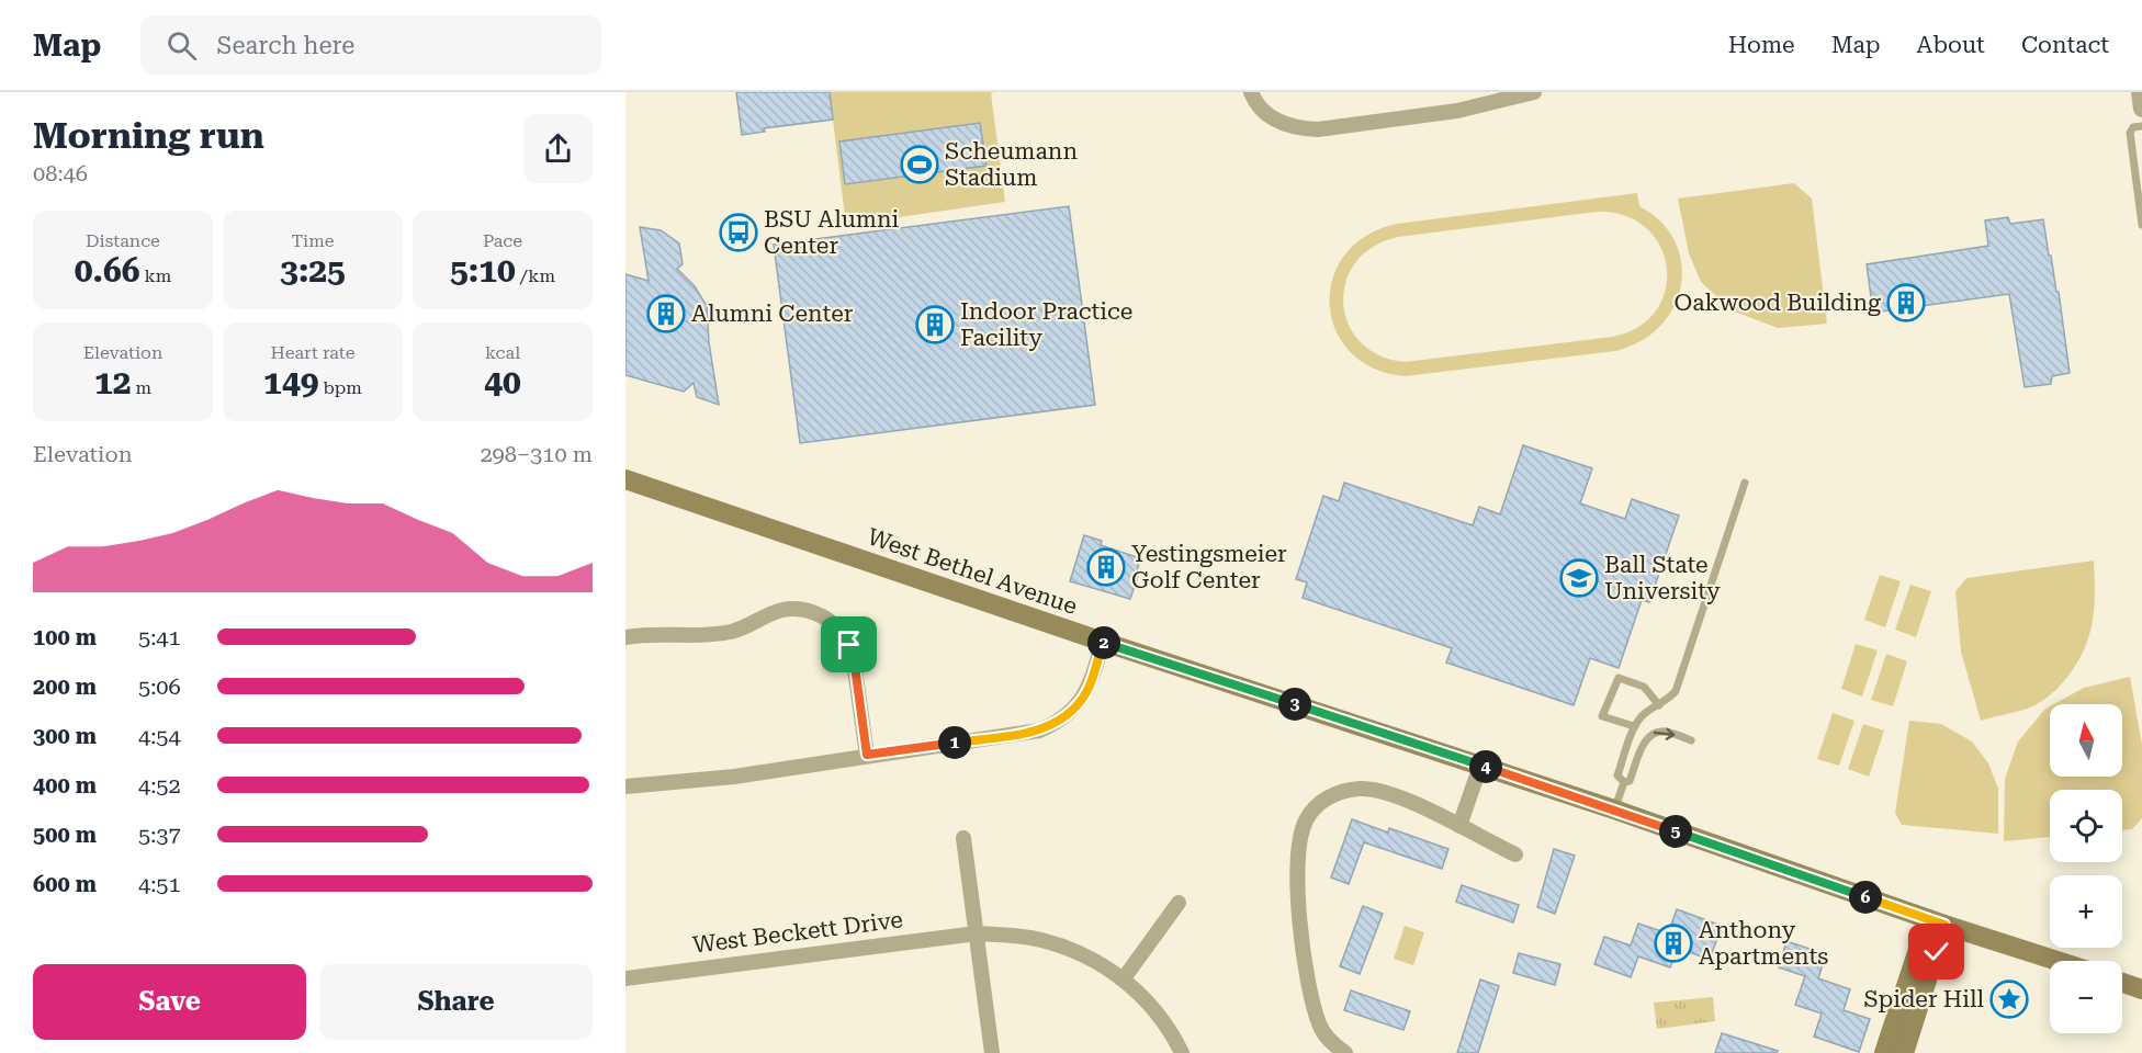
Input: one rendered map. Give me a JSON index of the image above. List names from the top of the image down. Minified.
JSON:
{"streets":{"main road":["West Bethel Avenue"],"street":["West Beckett Drive"]},"places":{"sports":["Scheumann Stadium"],"bus stop":["BSU Alumni Center"],"building":["Oakwood Building","Alumni Center","Indoor Practice Facility","Yestingsmeier Golf Center","Anthony Apartments"],"school or university":["Ball State University"],"place":["Spider Hill"]},"north":"top","page":{"header":"Map","search":"Search here","nav":["Home","Map","About","Contact"],"heading":["Morning run","08:46"],"stats":[["Distance","0.66 km"],["Time","3:25"],["Pace","5:10 /km"],["Elevation","12 m"],["Heart rate","149 bpm"],["kcal","40"]],"chart":["Elevation","298–310 m"],"list":[{"name":"100 m","note":"5:41"},{"name":"200 m","note":"5:06"},{"name":"300 m","note":"4:54"},{"name":"400 m","note":"4:52"},{"name":"500 m","note":"5:37"},{"name":"600 m","note":"4:51"}],"pins":["2","3","1","4","5","6"],"map_buttons":["+","−"],"buttons":["Save","Share"]}}
